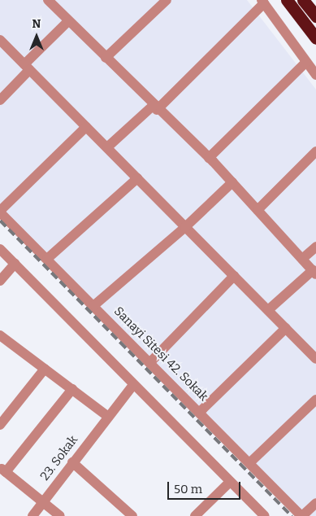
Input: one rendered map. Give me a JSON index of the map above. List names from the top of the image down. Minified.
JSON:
{"streets":{"street":["Sanayi Sitesi 42. Sokak","23. Sokak"]},"scale_bar":"50 m","north":"top"}
